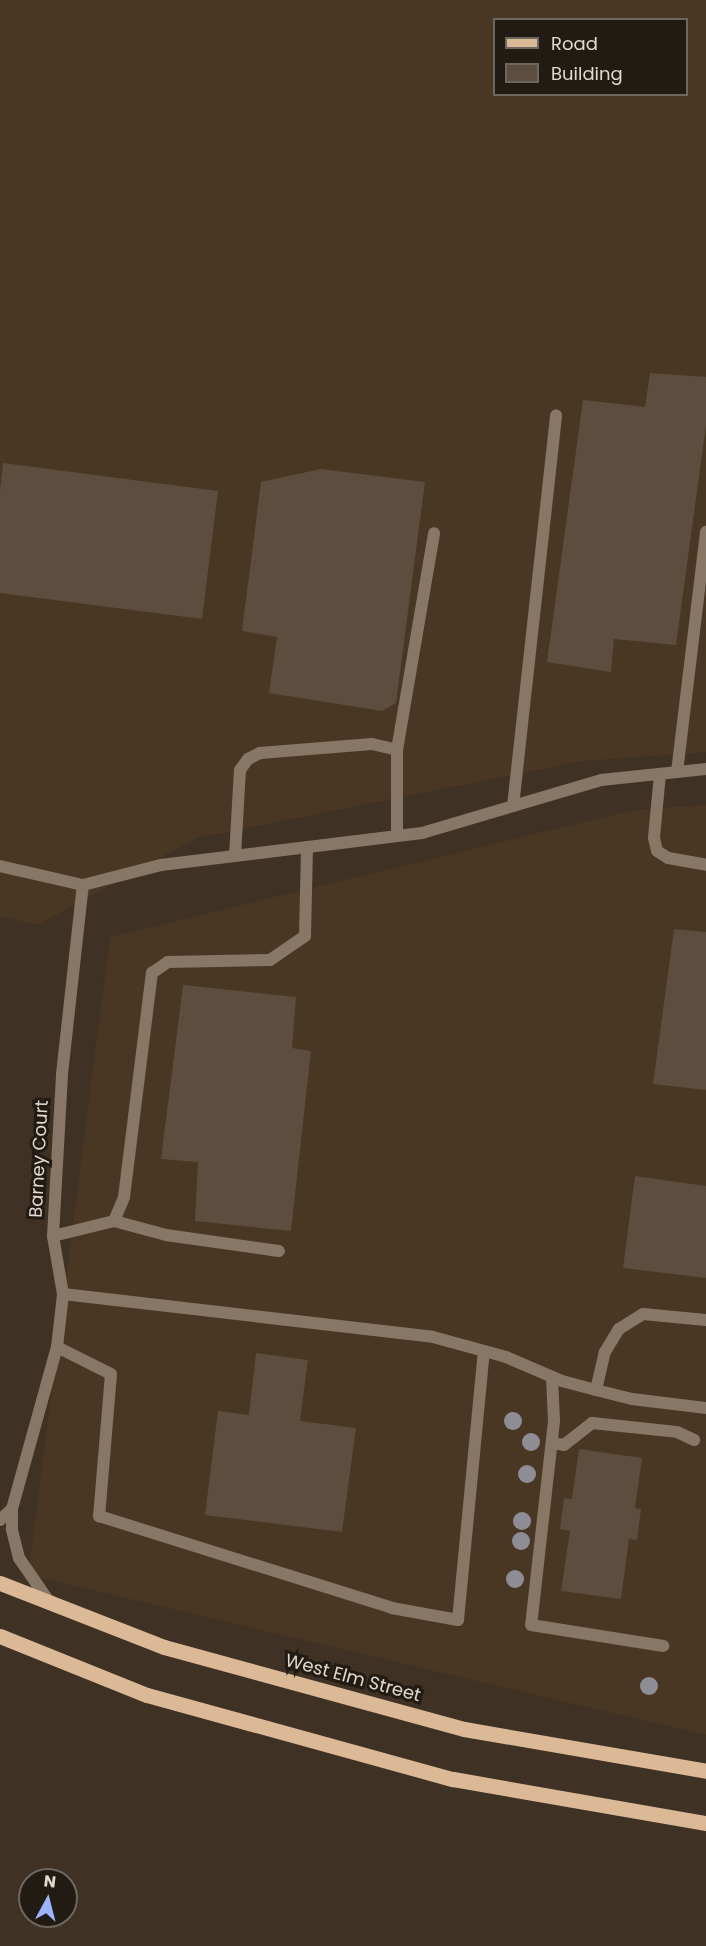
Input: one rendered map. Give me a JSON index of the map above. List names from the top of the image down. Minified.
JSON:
{"streets":{"main road":["West Elm Street"],"street":["Barney Court"]},"crossings":[["Barney Court","West Elm Street"]],"legend":["Road","Building"],"north":"top"}
